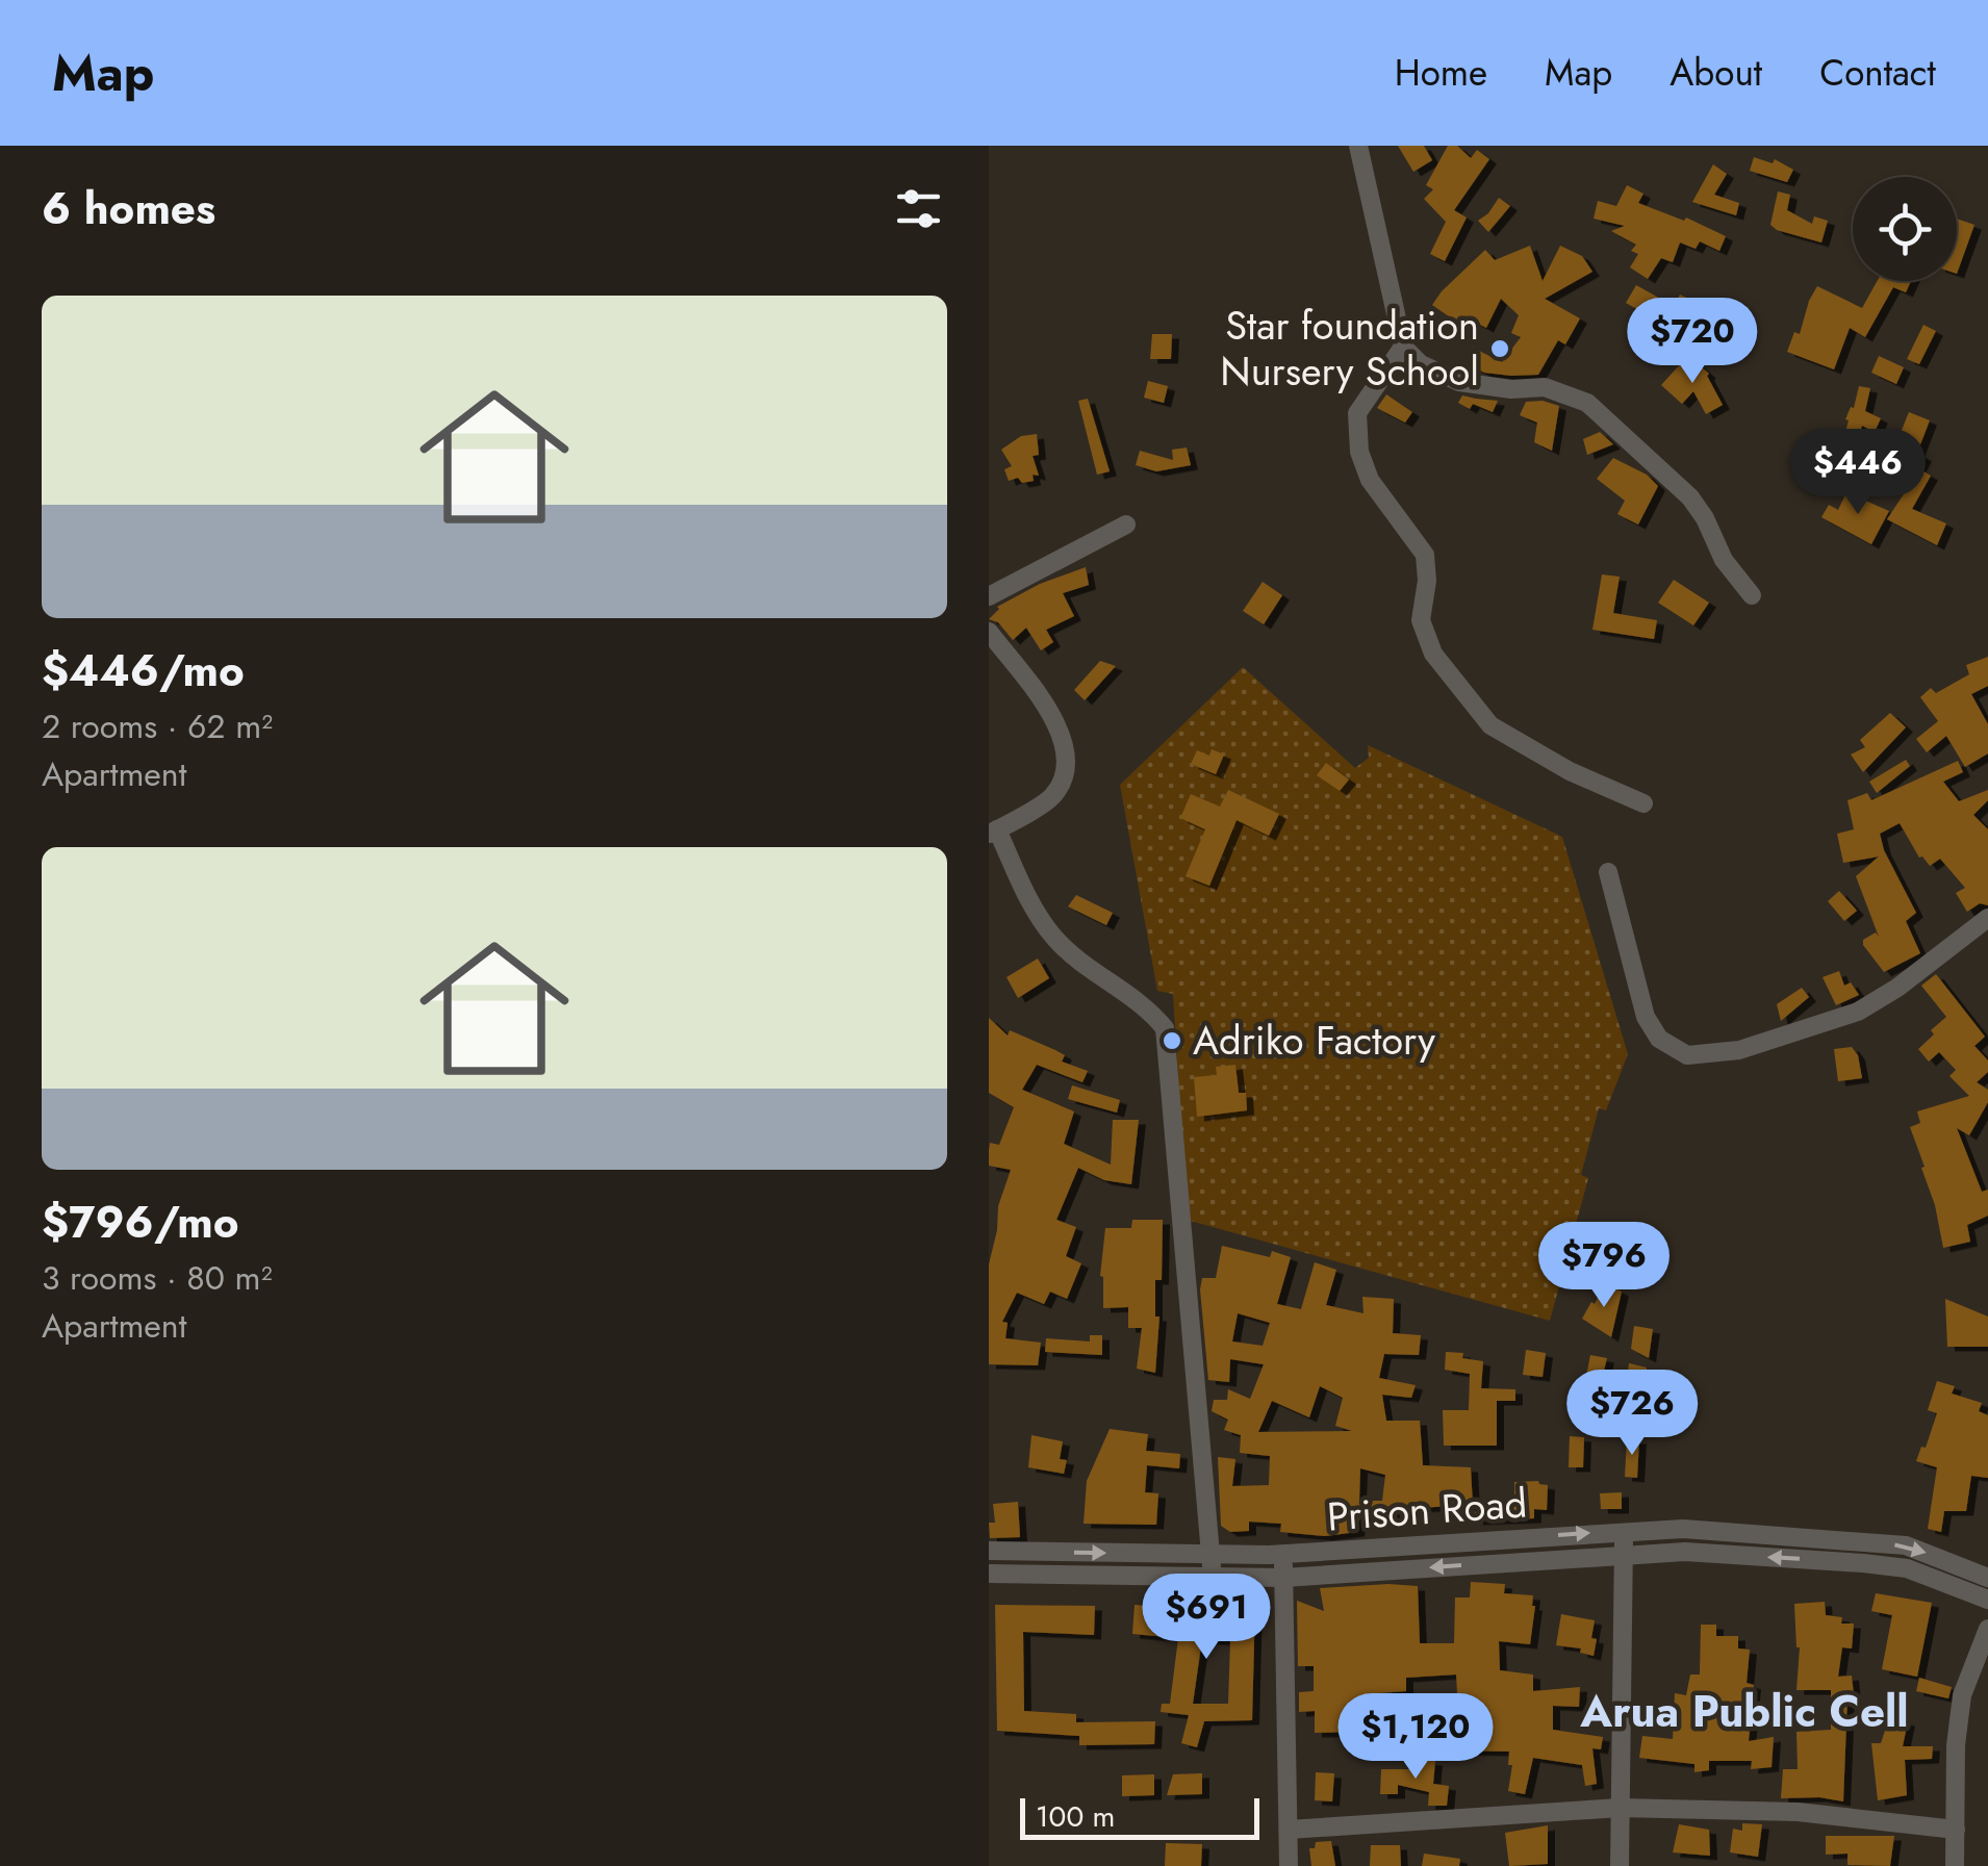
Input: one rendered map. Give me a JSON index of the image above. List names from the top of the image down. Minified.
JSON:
{"streets":{"street":["Prison Road"]},"districts":["Arua Public Cell"],"places":["Star foundation Nursery School","Adriko Factory"],"scale_bar":"100 m","page":{"header":"Map","nav":["Home","Map","About","Contact"],"heading":"6 homes","list":[{"name":"$446/mo","note":"2 rooms · 62 m² · Apartment"},{"name":"$796/mo","note":"3 rooms · 80 m² · Apartment"}],"price":["$720","$446","$796","$726","$691","$1,120"],"scale":"100 m"}}
